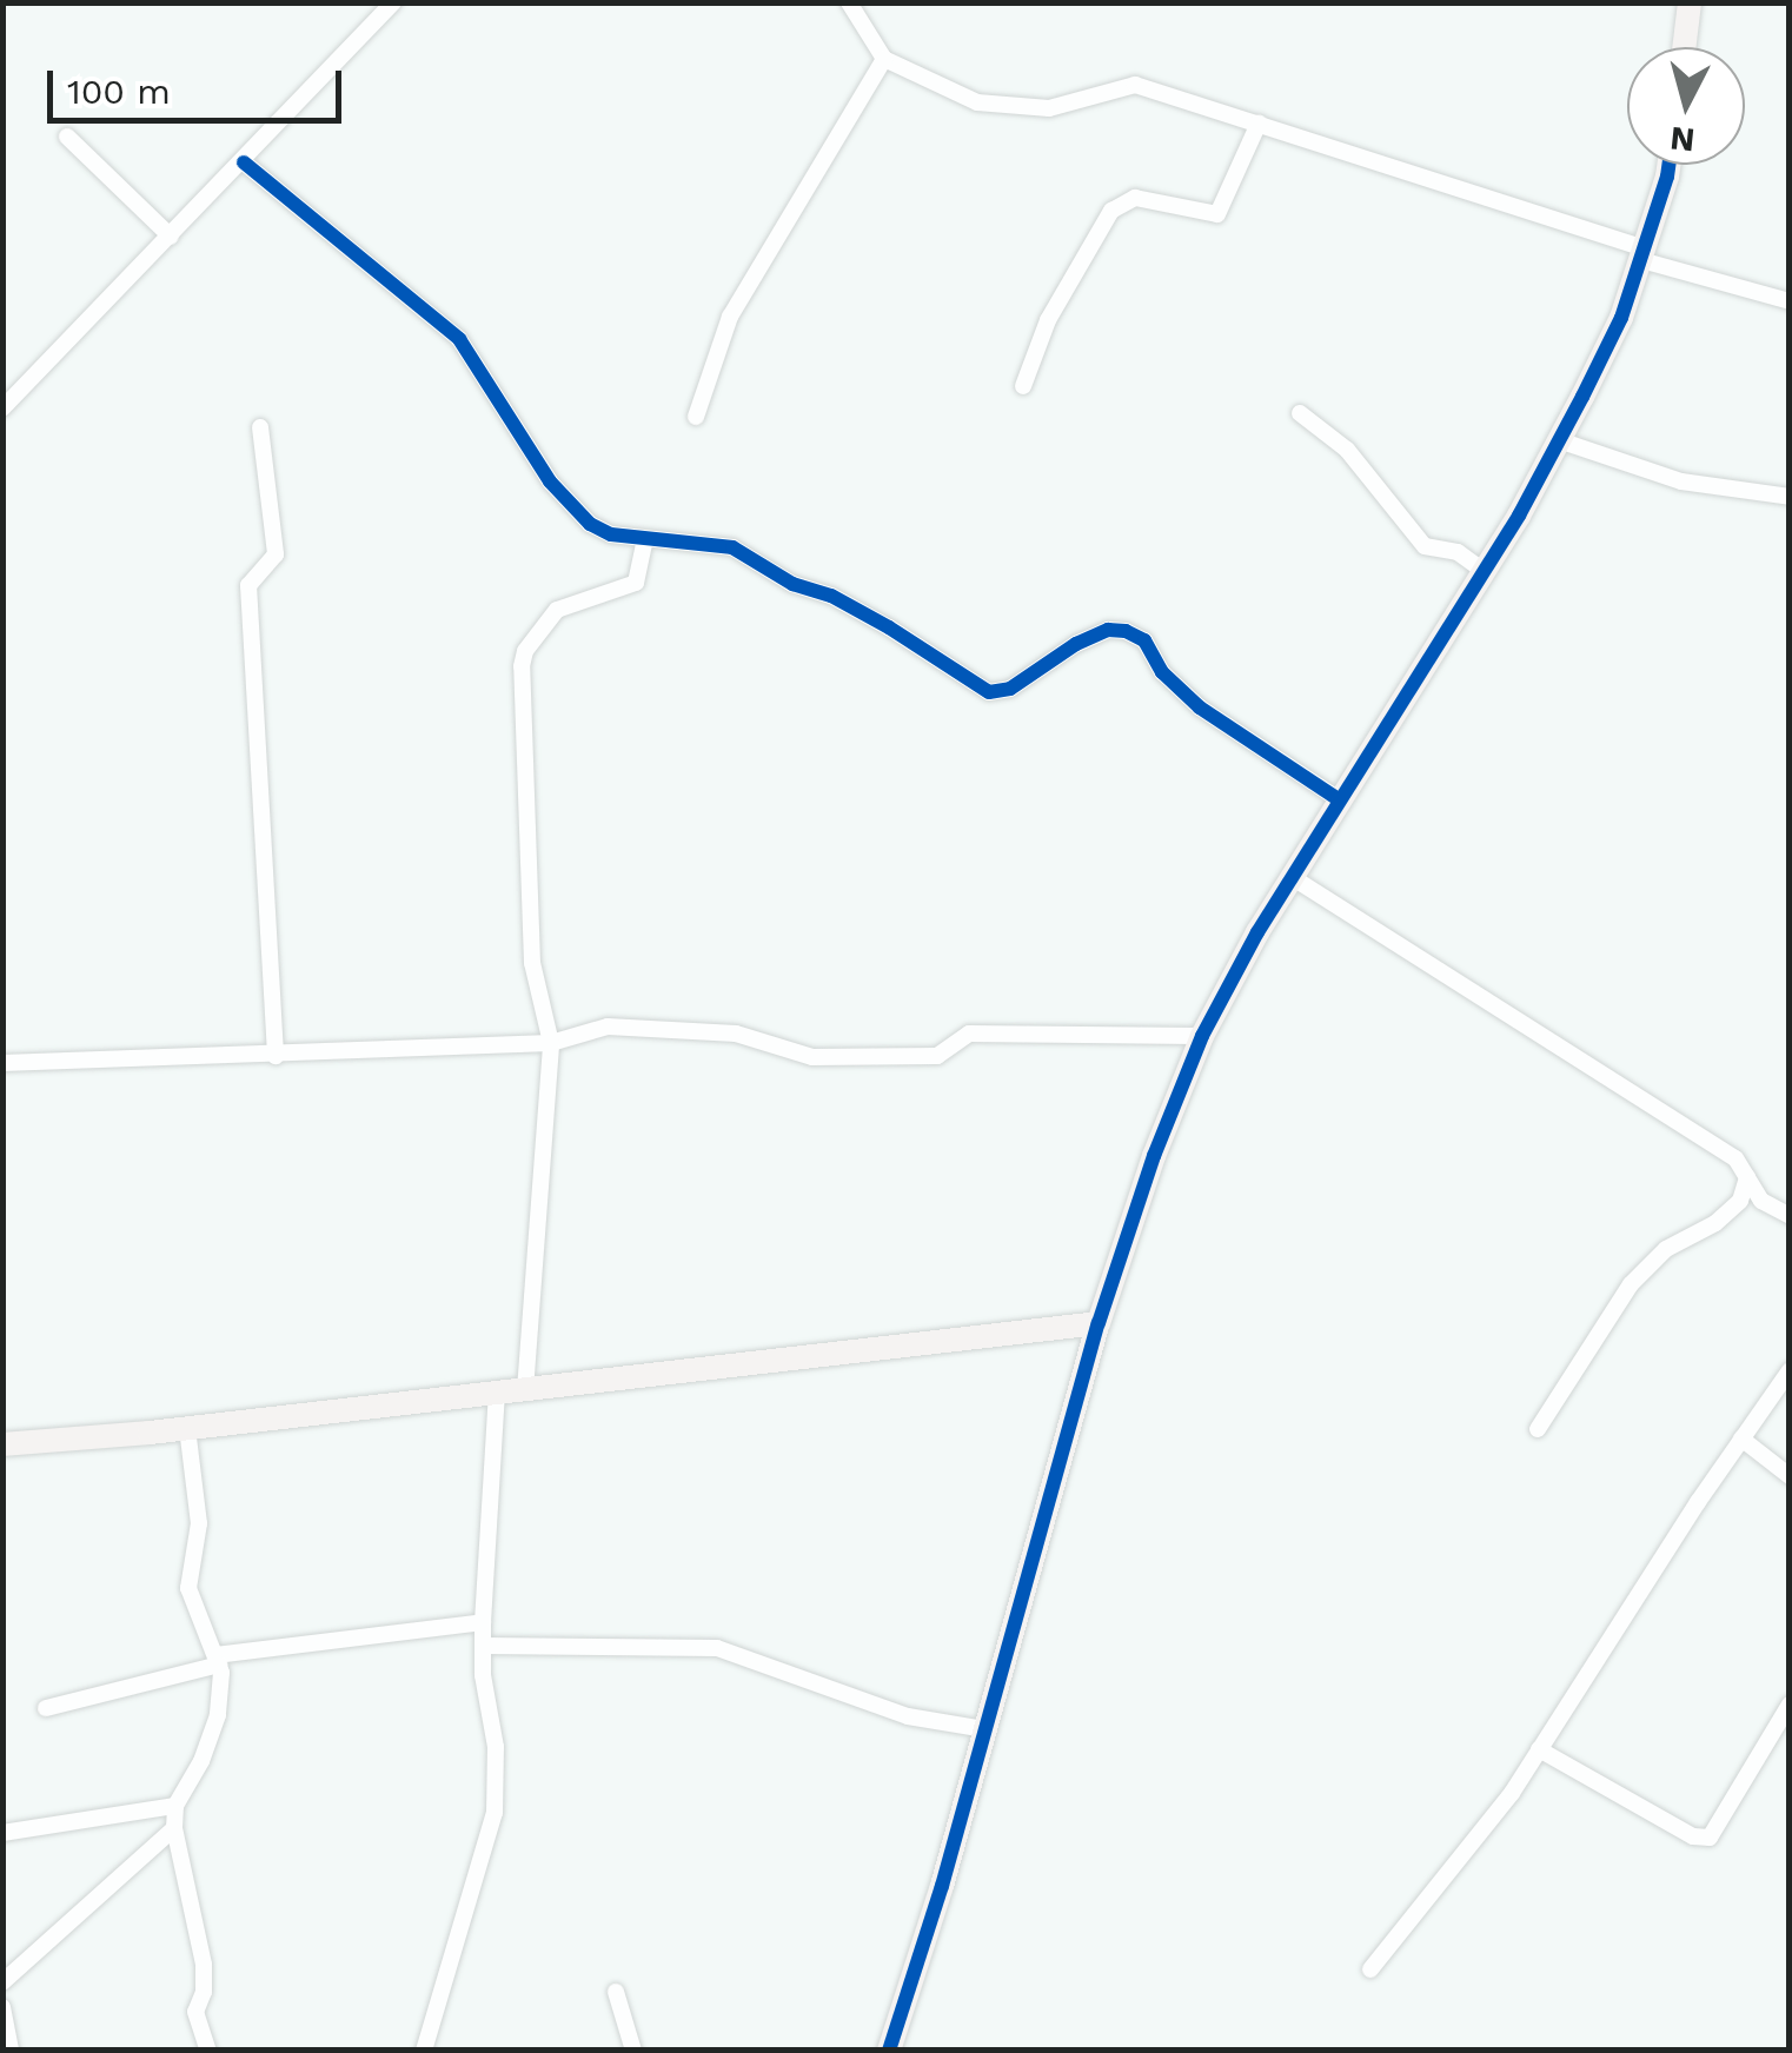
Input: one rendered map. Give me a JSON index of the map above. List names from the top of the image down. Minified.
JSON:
{"scale_bar":"100 m","north":"bottom"}
